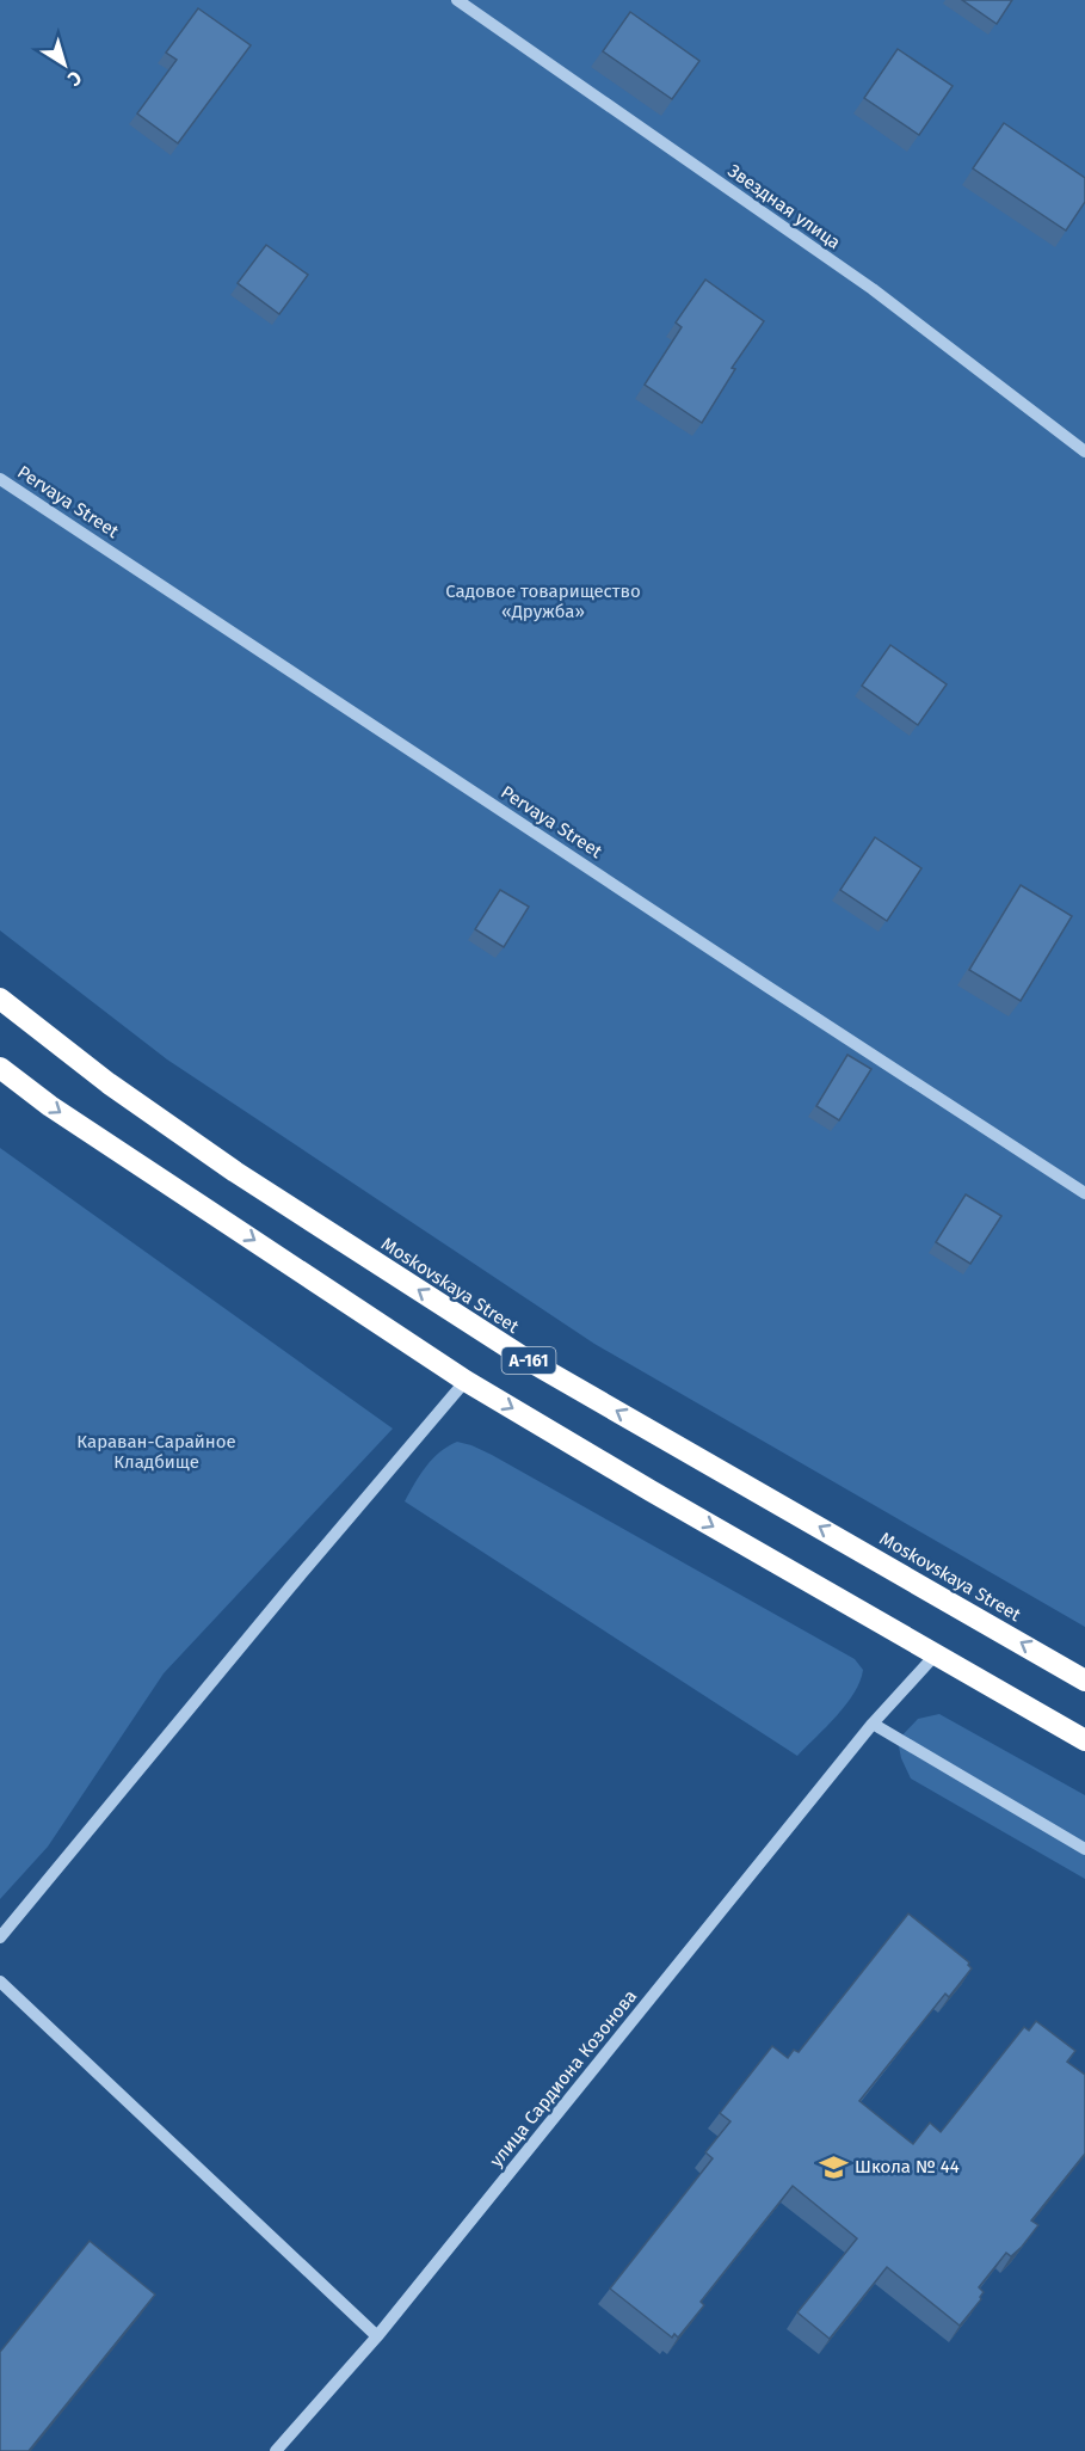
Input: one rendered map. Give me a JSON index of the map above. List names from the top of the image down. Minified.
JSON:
{"streets":{"highway":["Moskovskaya Street","А-161"],"street":["Звездная улица","Pervaya Street","улица Сардиона Козонова"]},"crossings":[["А-161","улица Сардиона Козонова"]],"parks":["Садовое товарищество «Дружба»","Караван-Сарайное Кладбище"],"places":{"school or university":["Школа № 44"]},"north":"bottom right"}
